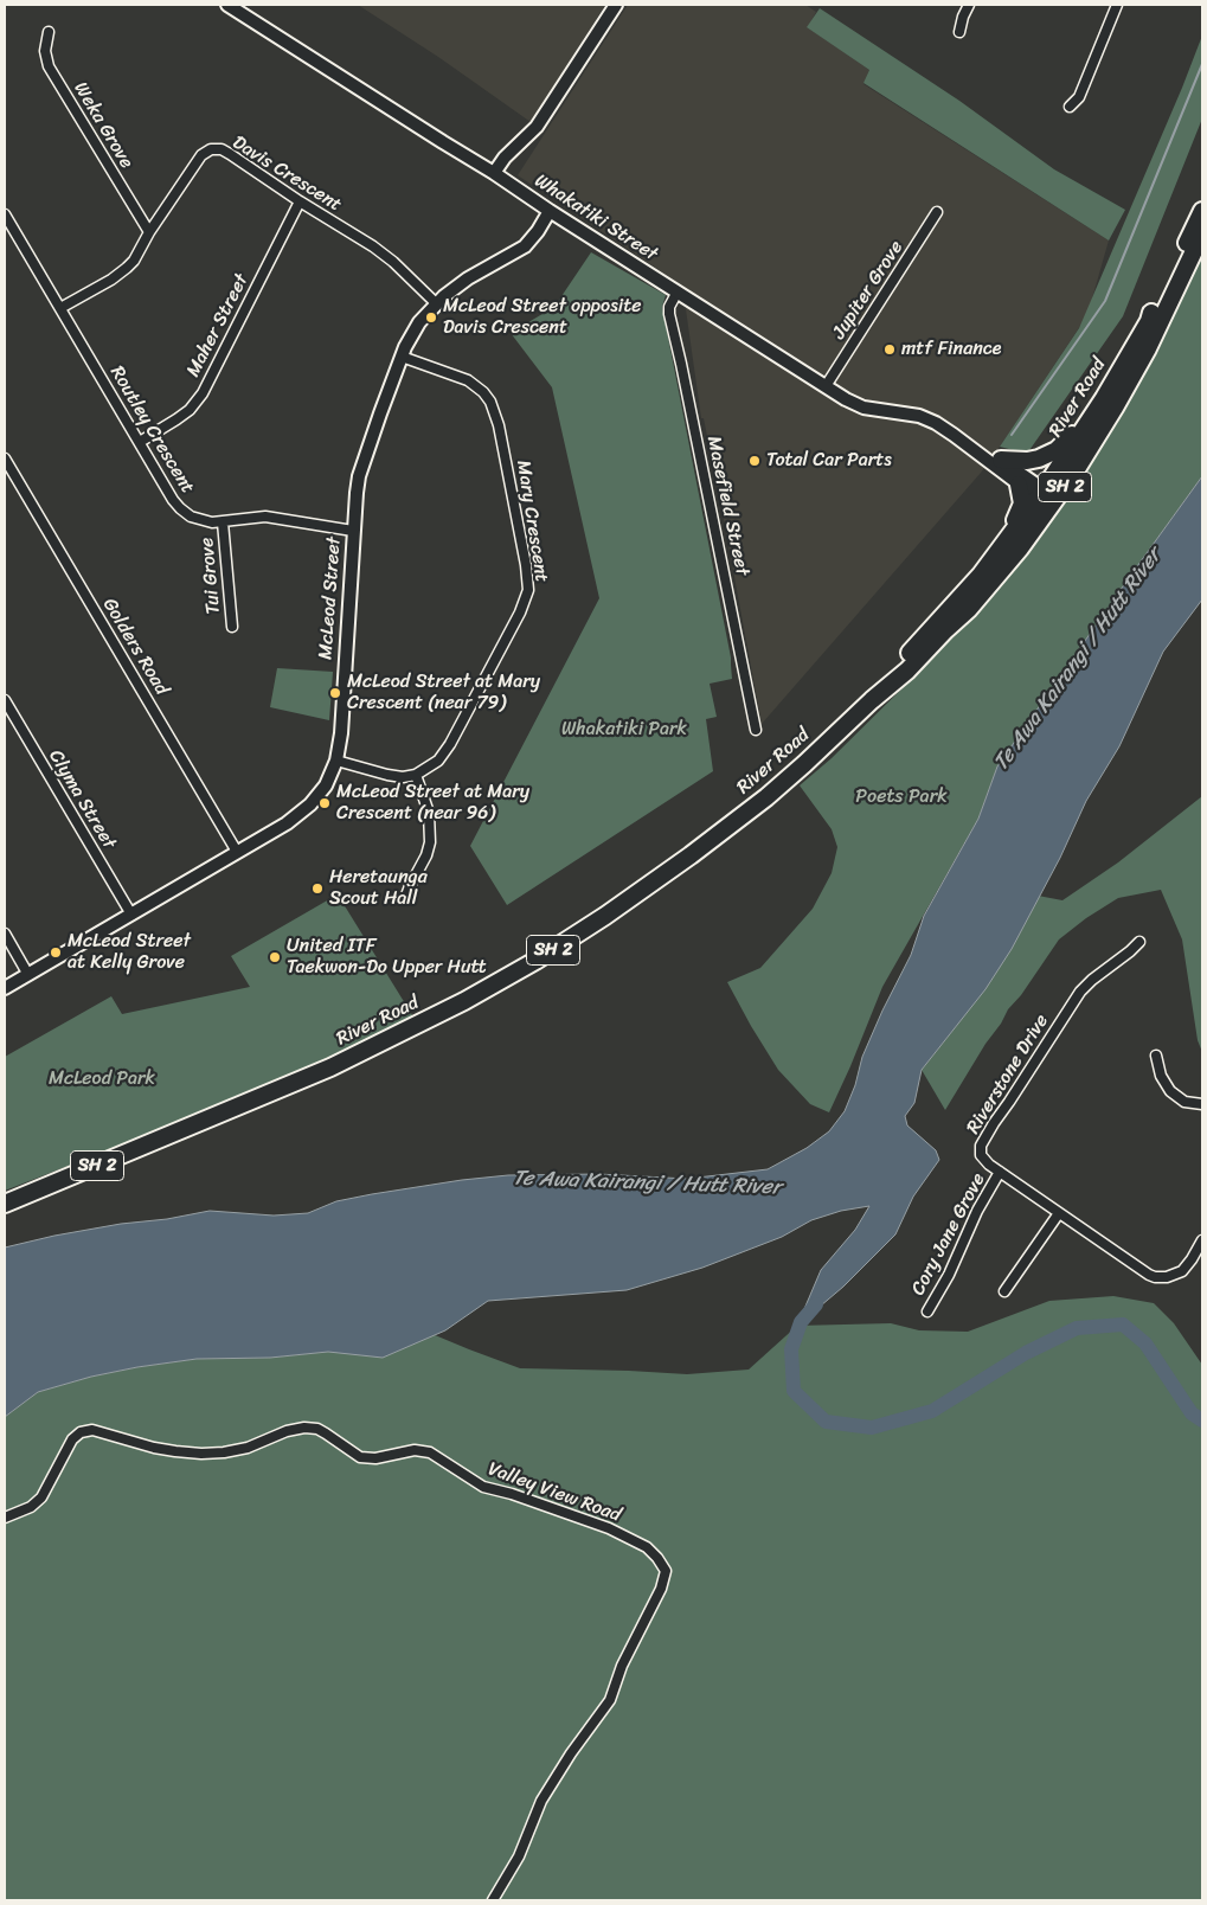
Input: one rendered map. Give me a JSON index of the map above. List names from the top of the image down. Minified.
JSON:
{"streets":{"highway":["River Road","SH 2"],"street":["Weka Grove","Davis Crescent","Whakatiki Street","Jupiter Grove","Maher Street","Routley Crescent","Masefield Street","Mary Crescent","Tui Grove","McLeod Street","Golders Road","Clyma Street","Riverstone Drive","Cory Jane Grove","Valley View Road"]},"crossings":[["Weka Grove","Davis Crescent"],["Davis Crescent","Maher Street"],["Davis Crescent","Routley Crescent"],["Davis Crescent","McLeod Street"],["Whakatiki Street","Jupiter Grove"],["Whakatiki Street","River Road"],["Whakatiki Street","Masefield Street"],["Whakatiki Street","McLeod Street"],["Maher Street","Routley Crescent"],["Routley Crescent","Tui Grove"],["Routley Crescent","McLeod Street"],["Mary Crescent","McLeod Street"],["McLeod Street","Golders Road"],["McLeod Street","Clyma Street"],["Riverstone Drive","Cory Jane Grove"]],"water":["Te Awa Kairangi / Hutt River"],"parks":["Whakatiki Park","Poets Park","McLeod Park"],"places":["McLeod Street opposite Davis Crescent","mtf Finance","Total Car Parts","McLeod Street at Mary Crescent (near 79)","McLeod Street at Mary Crescent (near 96)","Heretaunga Scout Hall","McLeod Street at Kelly Grove","United ITF Taekwon-Do Upper Hutt"]}
